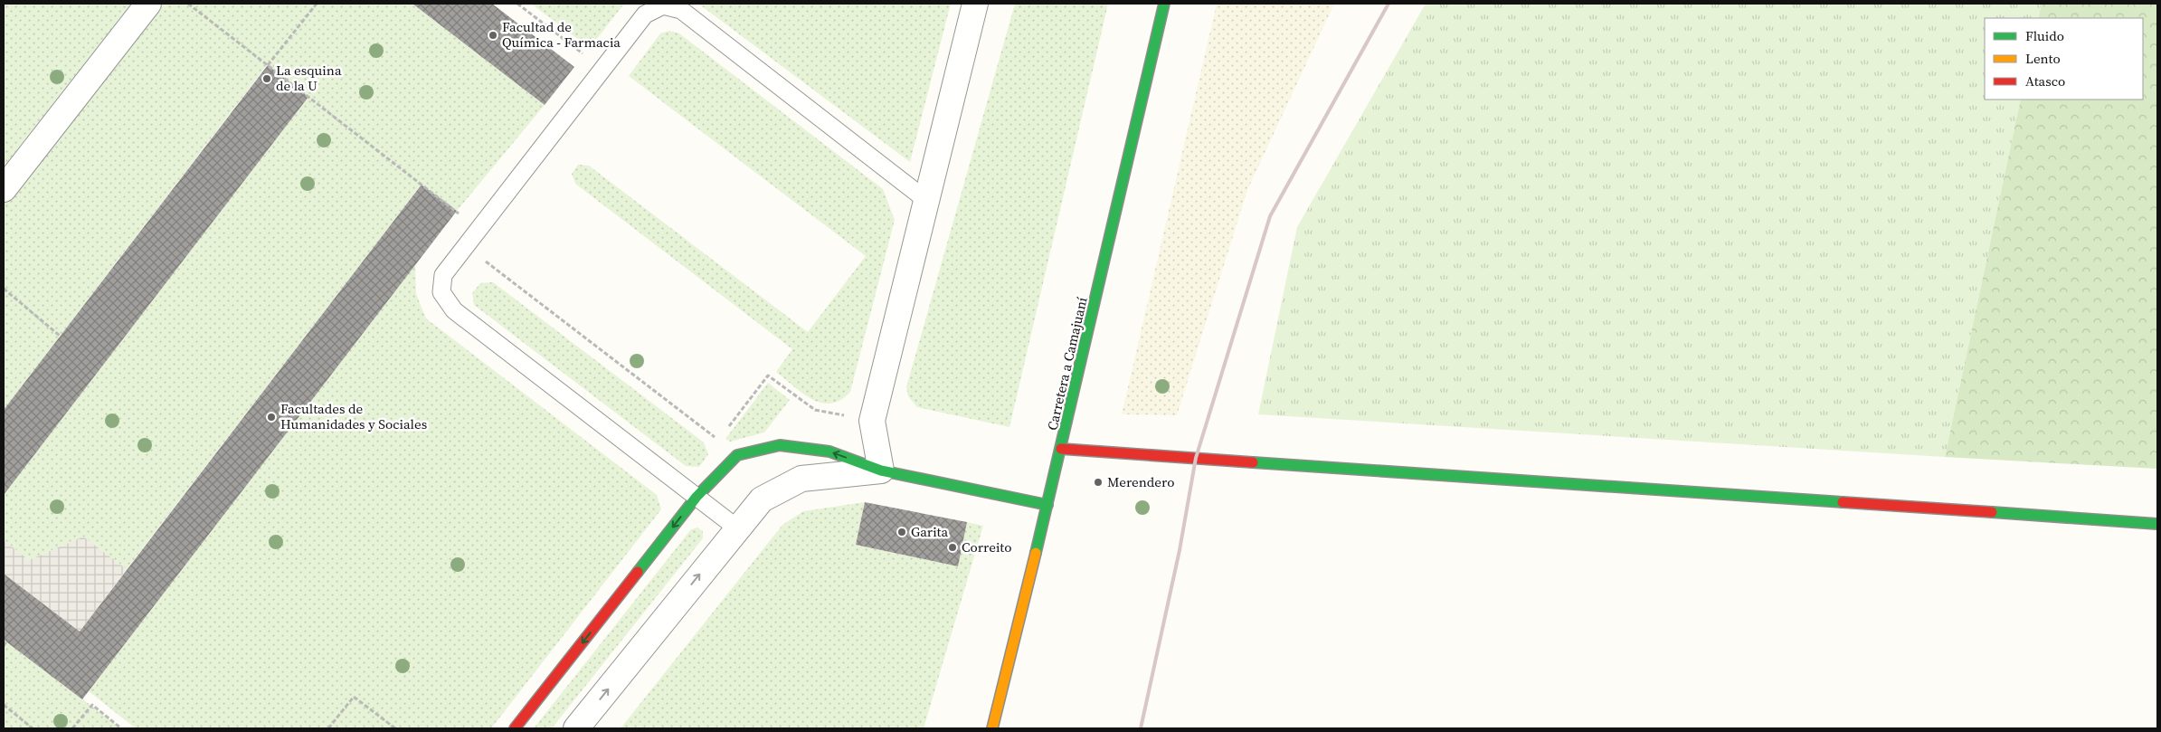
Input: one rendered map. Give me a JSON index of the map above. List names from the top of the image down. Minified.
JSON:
{"streets":{"street":["Carretera a Camajuaní"]},"places":["Facultad de Química - Farmacia","La esquina de la U","Facultades de Humanidades y Sociales","Merendero","Garita","Correito"],"legend":["Fluido","Lento","Atasco"]}
